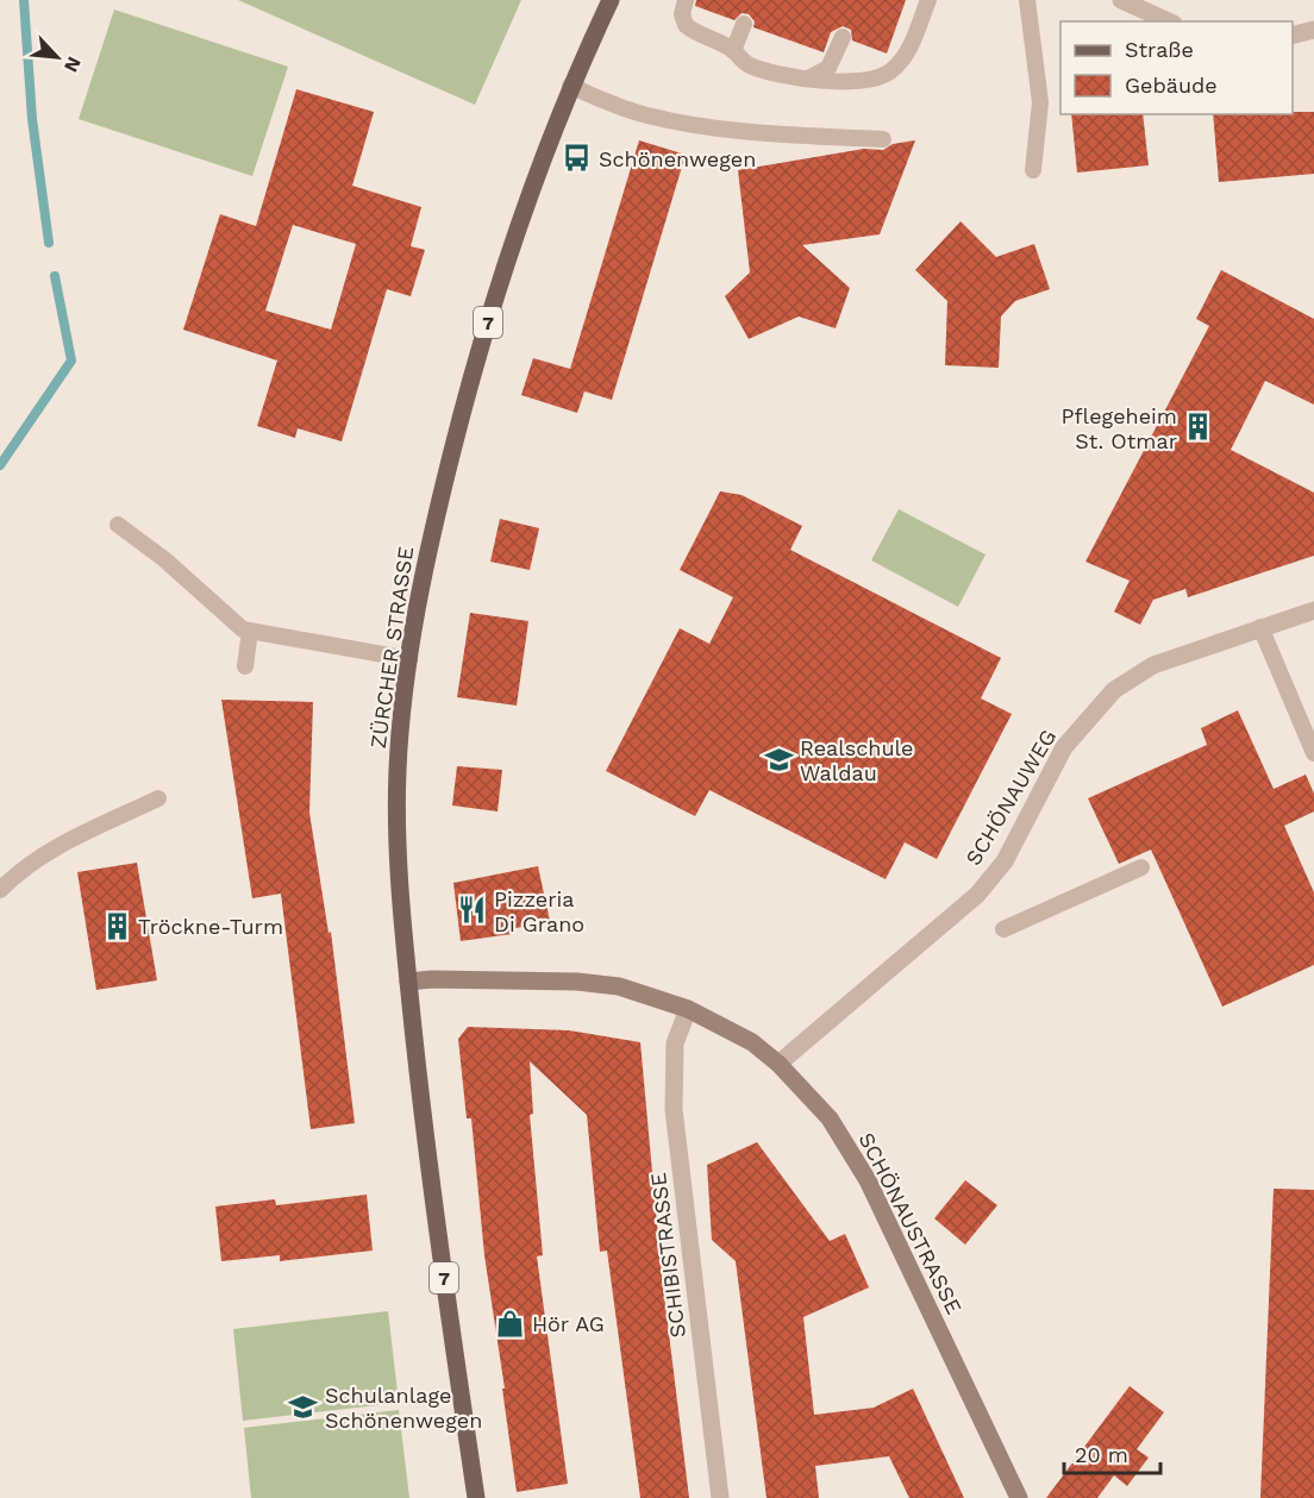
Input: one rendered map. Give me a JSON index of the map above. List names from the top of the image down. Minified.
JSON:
{"streets":{"main road":["7","ZÜRCHER STRASSE"],"street":["SCHÖNAUWEG","SCHÖNAUSTRASSE","SCHIBISTRASSE"]},"crossings":[["ZÜRCHER STRASSE","SCHÖNAUSTRASSE"],["SCHÖNAUWEG","SCHÖNAUSTRASSE"],["SCHÖNAUSTRASSE","SCHIBISTRASSE"]],"places":{"bus stop":["Schönenwegen"],"building":["Pflegeheim St. Otmar","Tröckne-Turm"],"school or university":["Realschule Waldau","Schulanlage Schönenwegen"],"restaurant":["Pizzeria Di Grano"],"shop":["Hör AG"]},"legend":["Straße","Gebäude"],"scale_bar":"20 m","north":"bottom right"}
